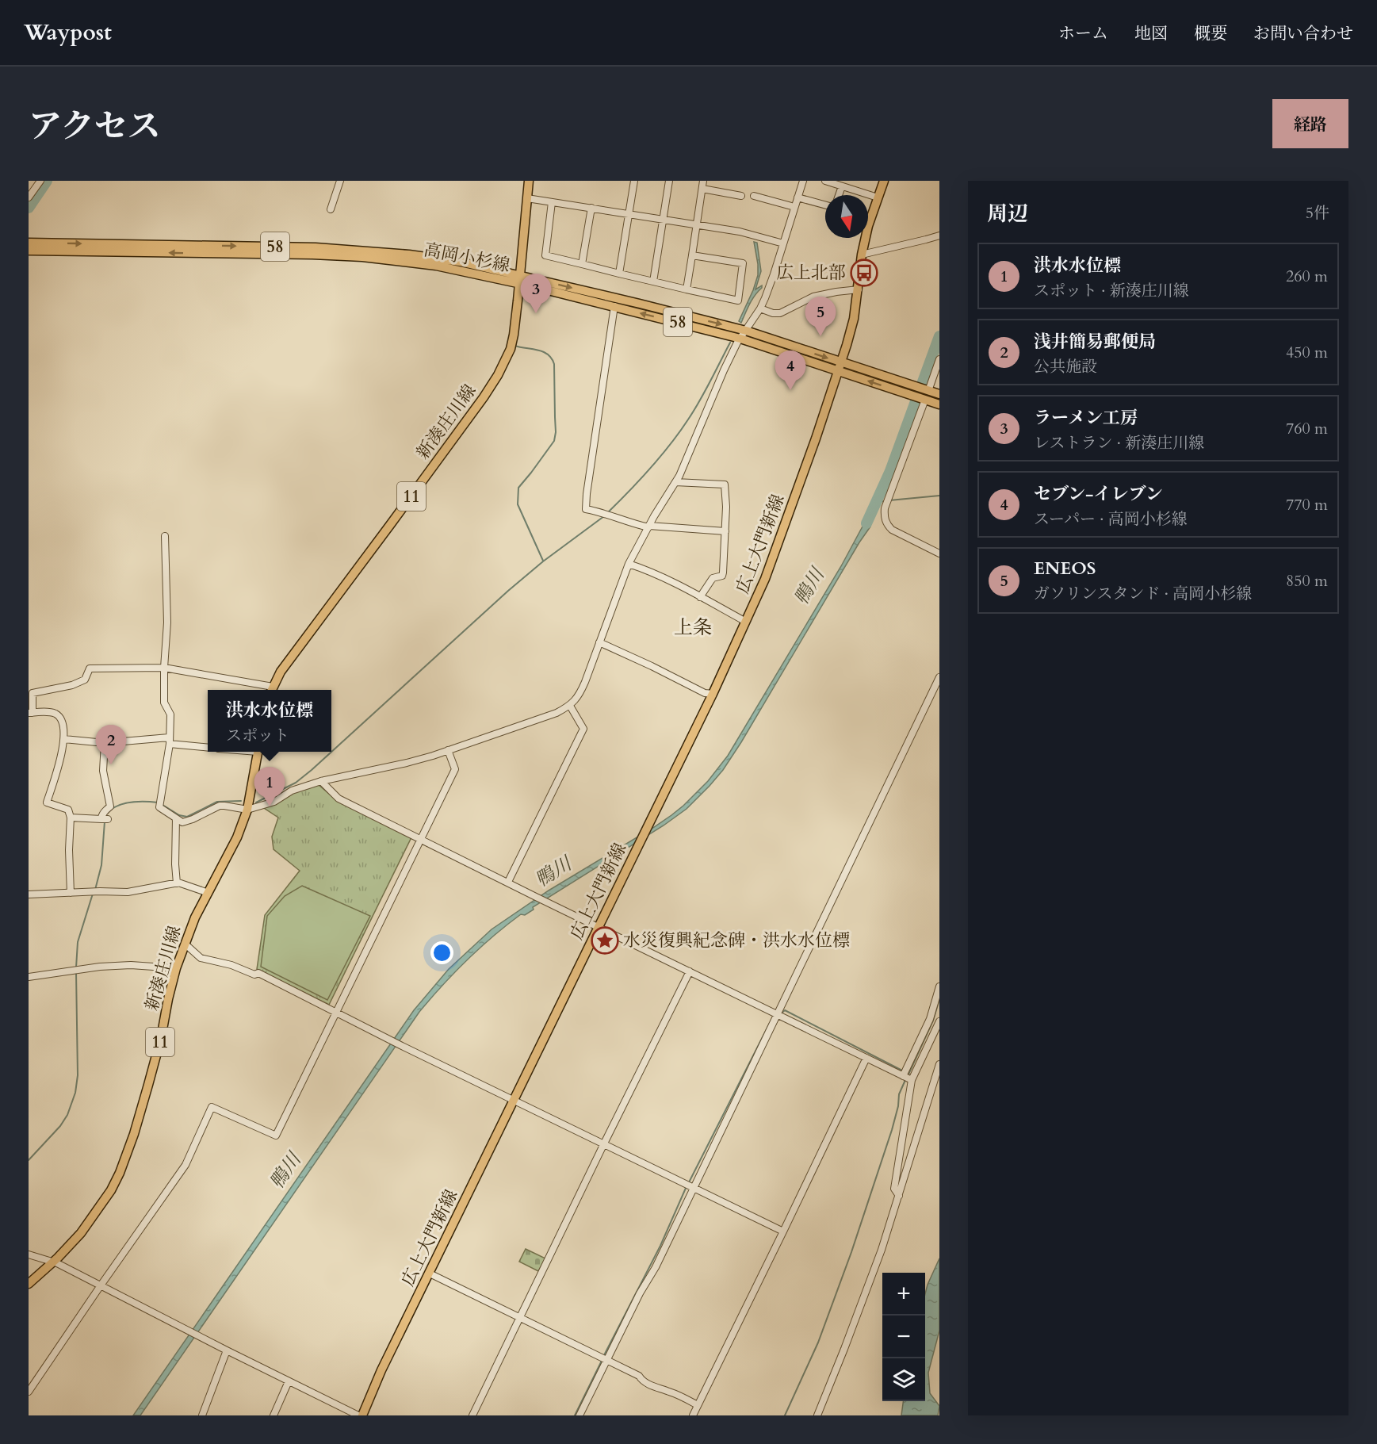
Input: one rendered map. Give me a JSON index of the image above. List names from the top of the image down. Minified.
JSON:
{"streets":{"main road":["58","高岡小杉線","新湊庄川線","11","広上大門新線"]},"crossings":[["高岡小杉線","新湊庄川線"],["高岡小杉線","広上大門新線"]],"districts":["上条"],"water":["鴨川"],"places":{"bus stop":["広上北部"],"place":["水災復興紀念碑・洪水水位標"]},"north":"bottom","page":{"header":"Waypost","nav":["ホーム","地図","概要","お問い合わせ"],"title":"アクセス","buttons":"経路","heading":["周辺","5件"],"list":[{"mark":"1","name":"洪水水位標","note":"スポット · 新湊庄川線","value":"260 m"},{"mark":"2","name":"浅井簡易郵便局","note":"公共施設","value":"450 m"},{"mark":"3","name":"ラーメン工房","note":"レストラン · 新湊庄川線","value":"760 m"},{"mark":"4","name":"セブン-イレブン","note":"スーパー · 高岡小杉線","value":"770 m"},{"mark":"5","name":"ENEOS","note":"ガソリンスタンド · 高岡小杉線","value":"850 m"}],"pins":["3","5","4","2","1"],"popup":["洪水水位標","スポット"],"map_buttons":["+","−"]}}
